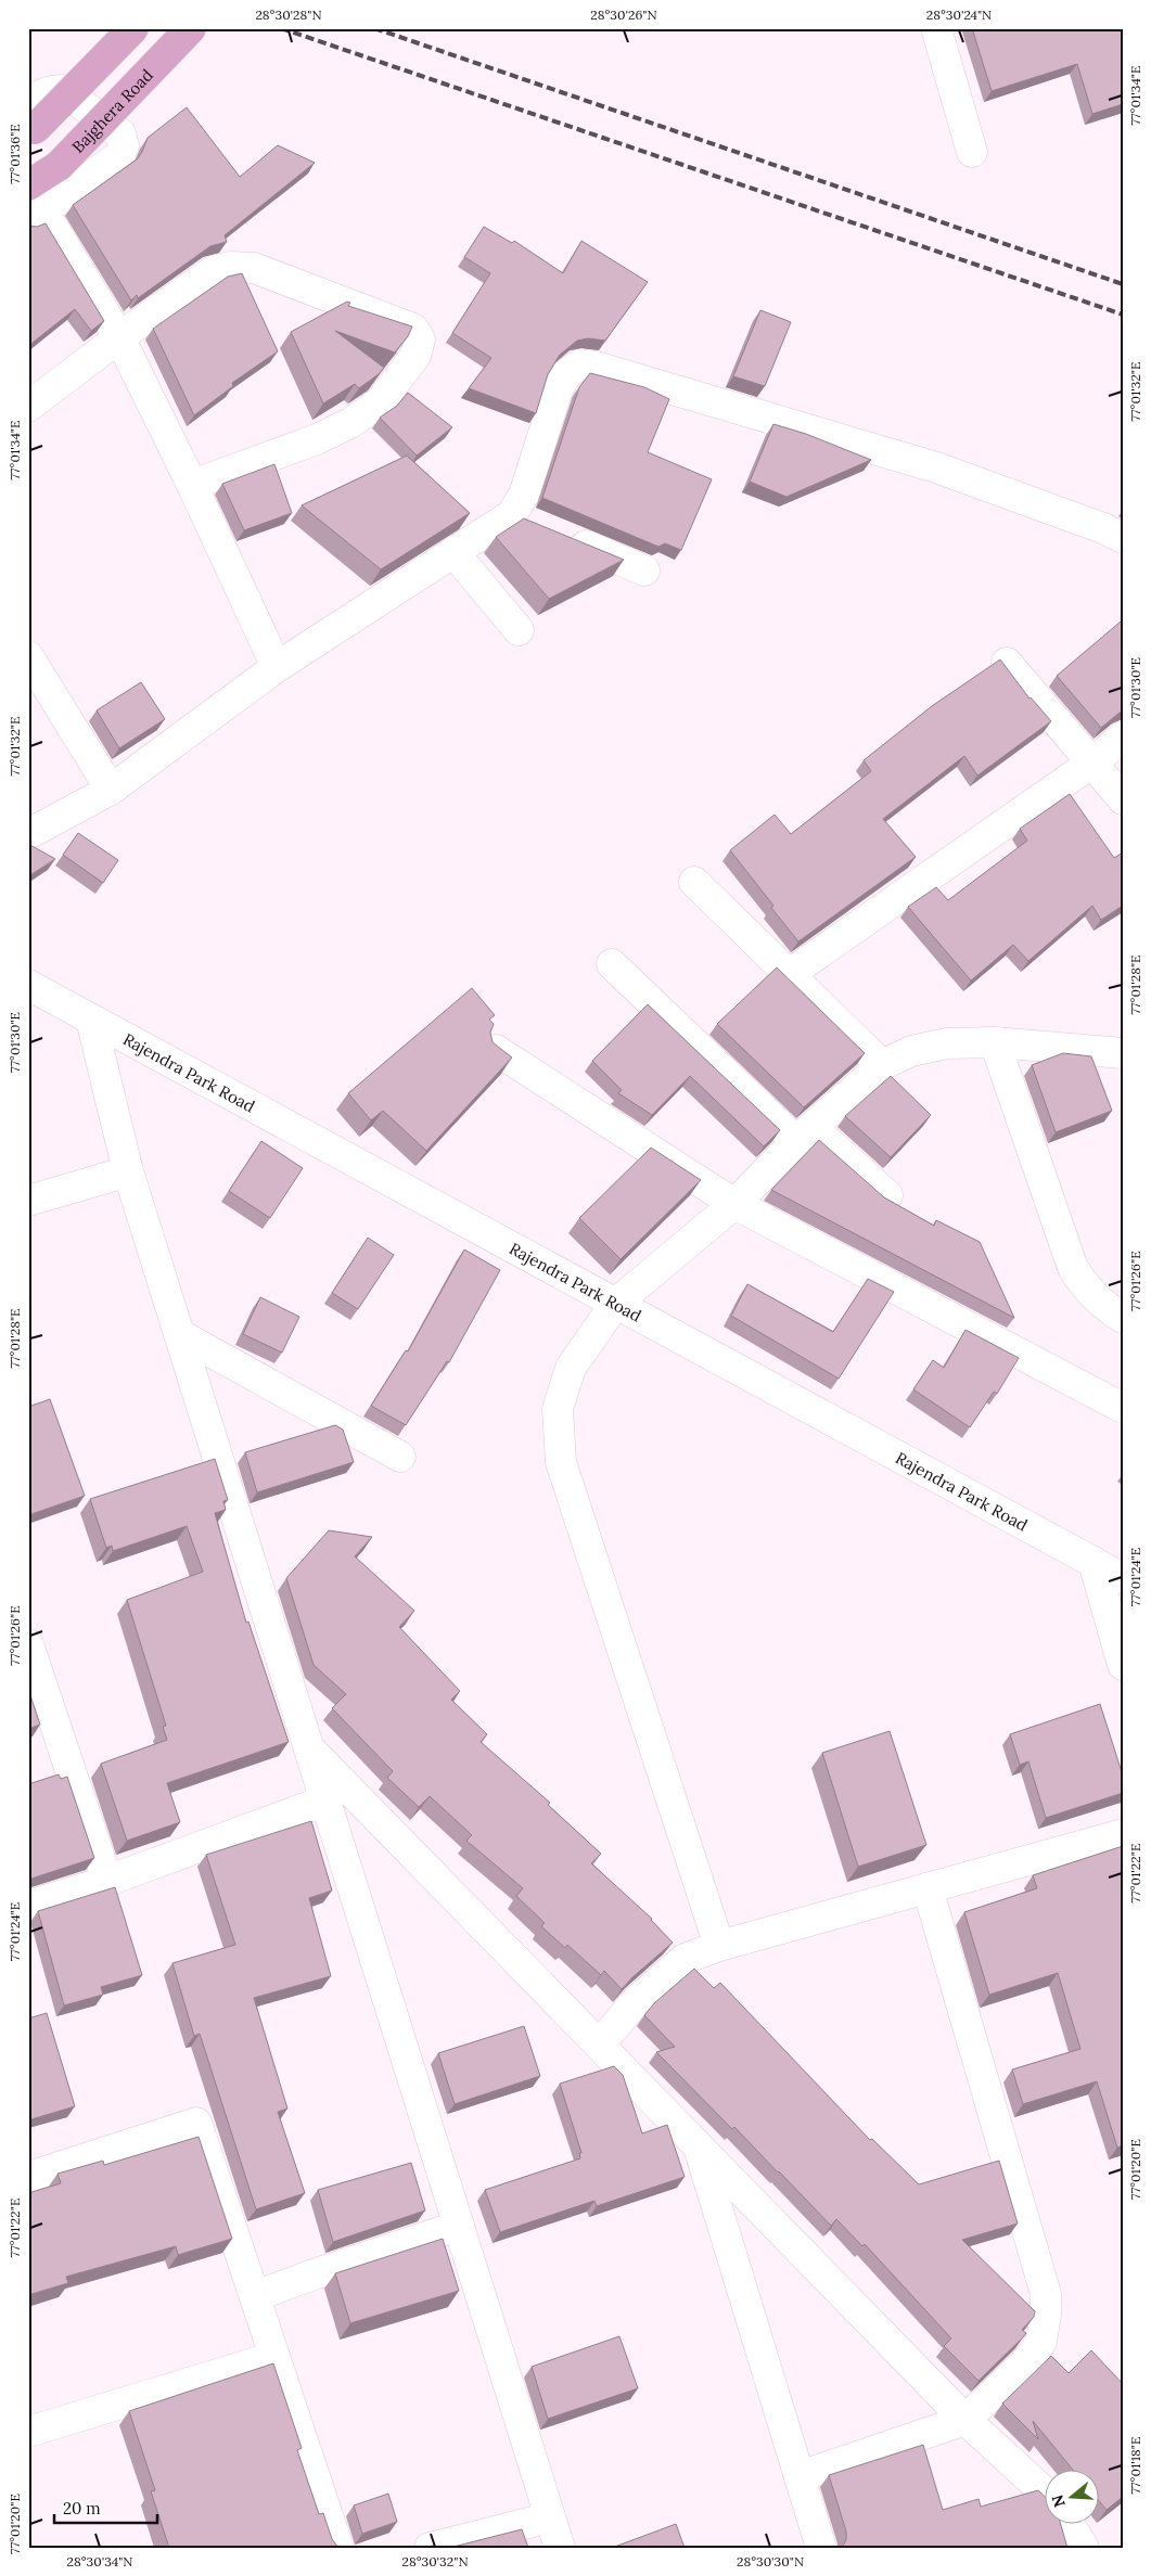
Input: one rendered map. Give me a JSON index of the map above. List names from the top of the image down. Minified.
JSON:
{"streets":{"main road":["Bajghera Road"],"street":["Rajendra Park Road"]},"scale_bar":"20 m","north":"left","coordinates":["28°30'28\"N","28°30'26\"N","28°30'24\"N","77°01'34\"E","77°01'36\"E","77°01'32\"E","77°01'30\"E","77°01'28\"E","77°01'26\"E","77°01'24\"E","77°01'22\"E","77°01'20\"E","77°01'18\"E","28°30'34\"N","28°30'32\"N","28°30'30\"N"]}
